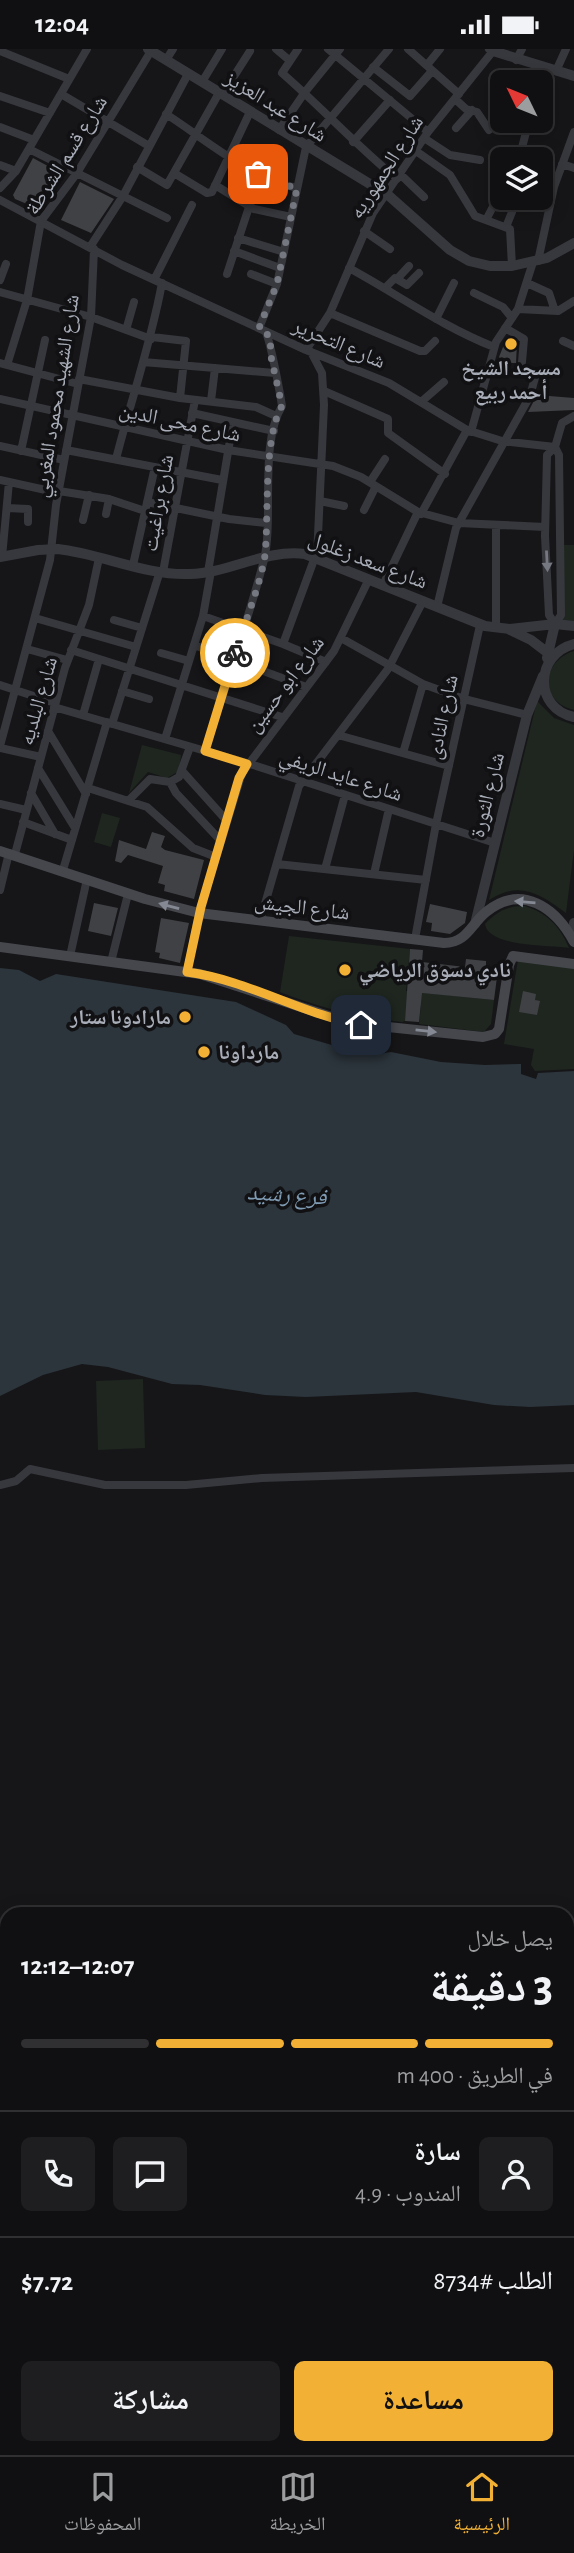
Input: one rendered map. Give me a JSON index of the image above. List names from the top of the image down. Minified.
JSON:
{"streets":{"main road":["شارع الجيش"],"street":["شارع عبد العزيز","شارع قسم الشرطة","شارع الجمهوريه","شارع التحرير","شارع الشهيد محمود المغربي","شارع محى الدين","شارع براغيت","شارع سعد زغلول","شارع ابو حسين","شارع البلديه","شارع النادى","شارع عايد الريفي","شارع الثورة"]},"crossings":[["شارع عبد العزيز","شارع قسم الشرطة"],["شارع عبد العزيز","شارع الجمهوريه"],["شارع عبد العزيز","شارع الشهيد محمود المغربي"],["شارع قسم الشرطة","شارع التحرير"],["شارع الجمهوريه","شارع التحرير"],["شارع التحرير","شارع الشهيد محمود المغربي"],["شارع الشهيد محمود المغربي","شارع محى الدين"],["شارع الشهيد محمود المغربي","شارع سعد زغلول"],["شارع الشهيد محمود المغربي","شارع عايد الريفي"],["شارع محى الدين","شارع براغيت"],["شارع براغيت","شارع سعد زغلول"],["شارع براغيت","شارع عايد الريفي"],["شارع براغيت","شارع الجيش"],["شارع سعد زغلول","شارع ابو حسين"],["شارع سعد زغلول","شارع البلديه"],["شارع سعد زغلول","شارع النادى"],["شارع ابو حسين","شارع عايد الريفي"],["شارع ابو حسين","شارع الجيش"],["شارع البلديه","شارع عايد الريفي"],["شارع البلديه","شارع الجيش"],["شارع النادى","شارع عايد الريفي"],["شارع النادى","شارع الجيش"],["شارع عايد الريفي","شارع الثورة"],["شارع الثورة","شارع الجيش"]],"water":["فرع رشيد"],"places":["مسجد الشيخ أحمد ربيع","نادي دسوق الرياضي","مارادونا ستار","مارداونا"],"north":"top left","page":{"status":"12:04","heading":["3 دقيقة","يصل خلال","12:07–12:12"],"panel":["سارة","المندوب · 4.9","الطلب #8734","$7.72"],"bar":"في الطريق · 400 m","buttons":["مساعدة","مشاركة"],"tabs":["الرئيسية","الخريطة","المحفوظات"]}}
